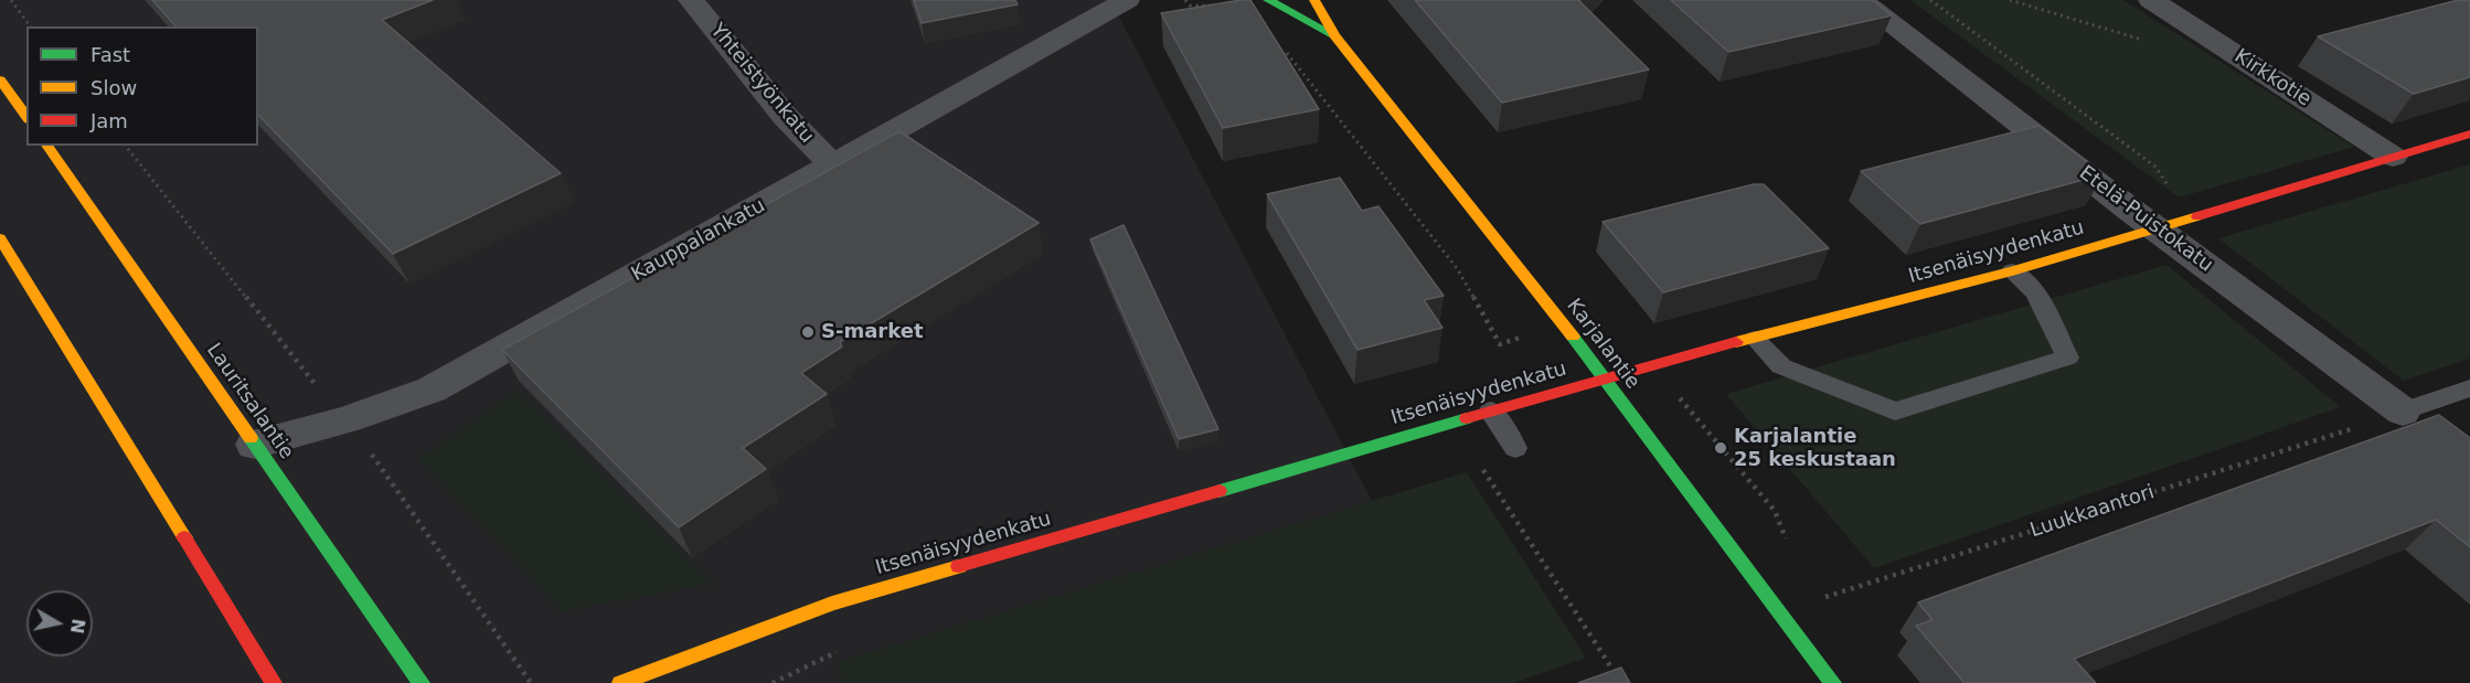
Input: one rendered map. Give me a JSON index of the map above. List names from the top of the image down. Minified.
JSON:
{"streets":{"main road":["Itsenäisyydenkatu","Karjalantie","Lauritsalantie"],"street":["Kirkkotie","Yhteistyönkatu","Etelä-Puistokatu","Kauppalankatu"],"path":["Luukkaantori"]},"crossings":[["Kirkkotie","Itsenäisyydenkatu"],["Yhteistyönkatu","Kauppalankatu"],["Etelä-Puistokatu","Itsenäisyydenkatu"],["Kauppalankatu","Lauritsalantie"],["Itsenäisyydenkatu","Karjalantie"]],"places":["S-market","Karjalantie 25 keskustaan"],"legend":["Fast","Slow","Jam"],"north":"right"}
